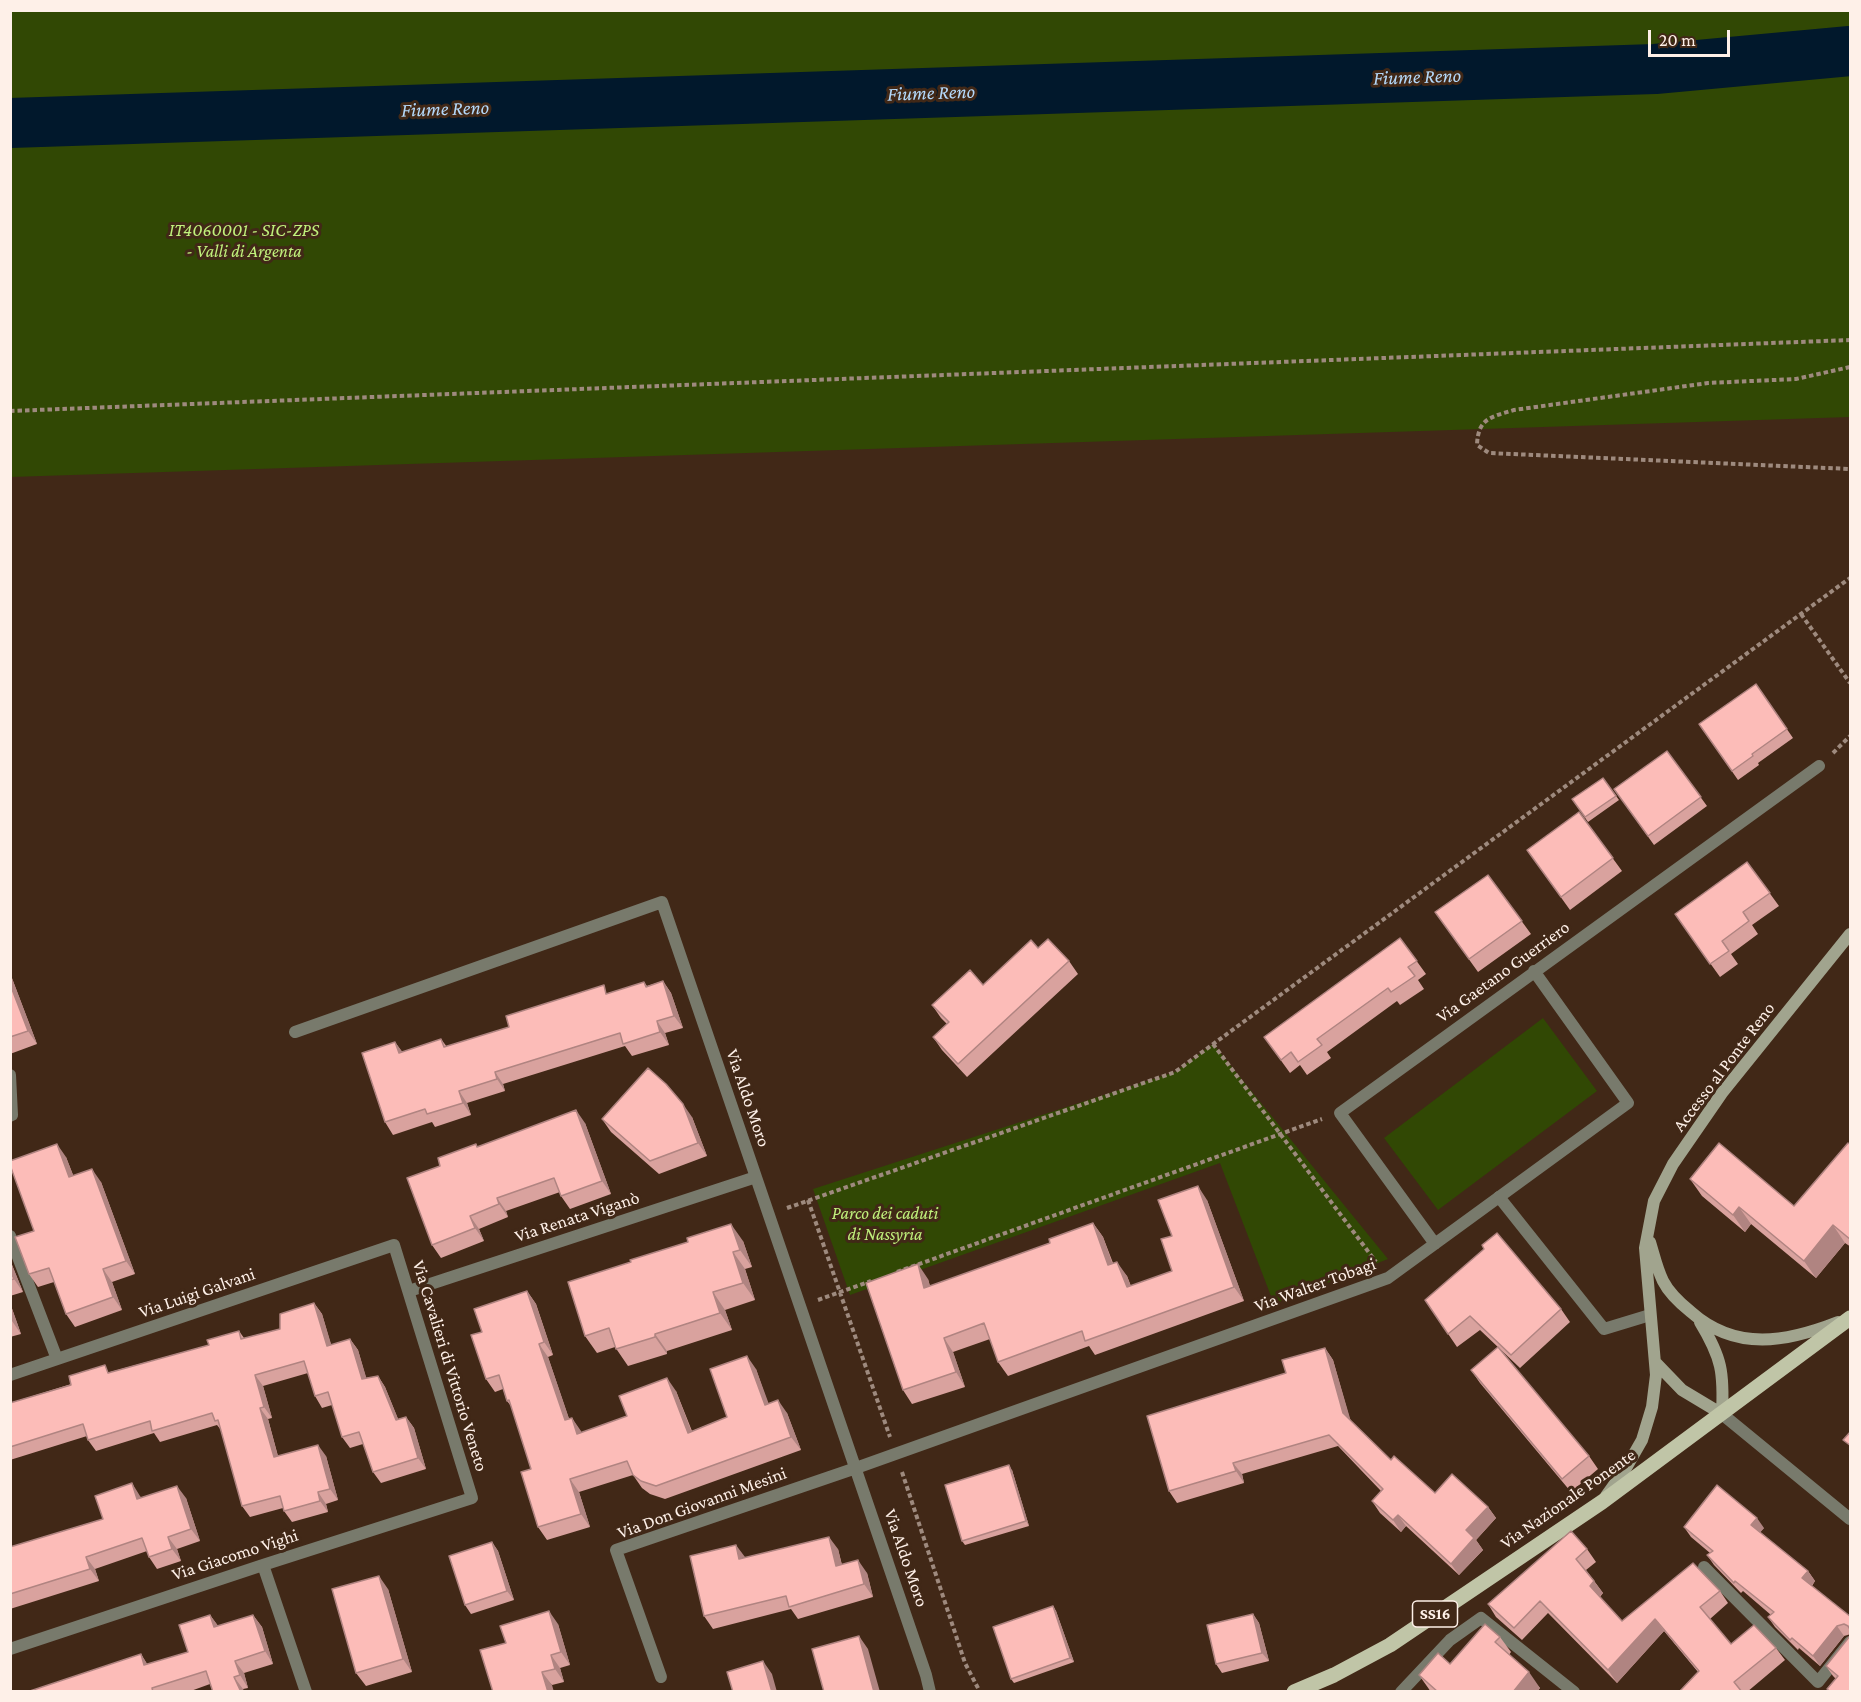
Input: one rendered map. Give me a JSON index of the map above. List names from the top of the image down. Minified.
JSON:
{"streets":{"main road":["Accesso al Ponte Reno","Via Nazionale Ponente","SS16"],"street":["Via Gaetano Guerriero","Via Aldo Moro","Via Renata Viganò","Via Walter Tobagi","Via Luigi Galvani","Via Cavalieri di Vittorio Veneto","Via Don Giovanni Mesini","Via Giacomo Vighi"]},"crossings":[["Via Gaetano Guerriero","Via Walter Tobagi"],["Accesso al Ponte Reno","Via Nazionale Ponente"],["Via Aldo Moro","Via Renata Viganò"],["Via Aldo Moro","Via Walter Tobagi"],["Via Aldo Moro","Via Don Giovanni Mesini"],["Via Renata Viganò","Via Cavalieri di Vittorio Veneto"],["Via Walter Tobagi","Via Don Giovanni Mesini"],["Via Luigi Galvani","Via Cavalieri di Vittorio Veneto"],["Via Cavalieri di Vittorio Veneto","Via Giacomo Vighi"]],"water":["Fiume Reno"],"parks":["IT4060001 - SIC-ZPS - Valli di Argenta","Parco dei caduti di Nassyria"],"scale_bar":"20 m"}
